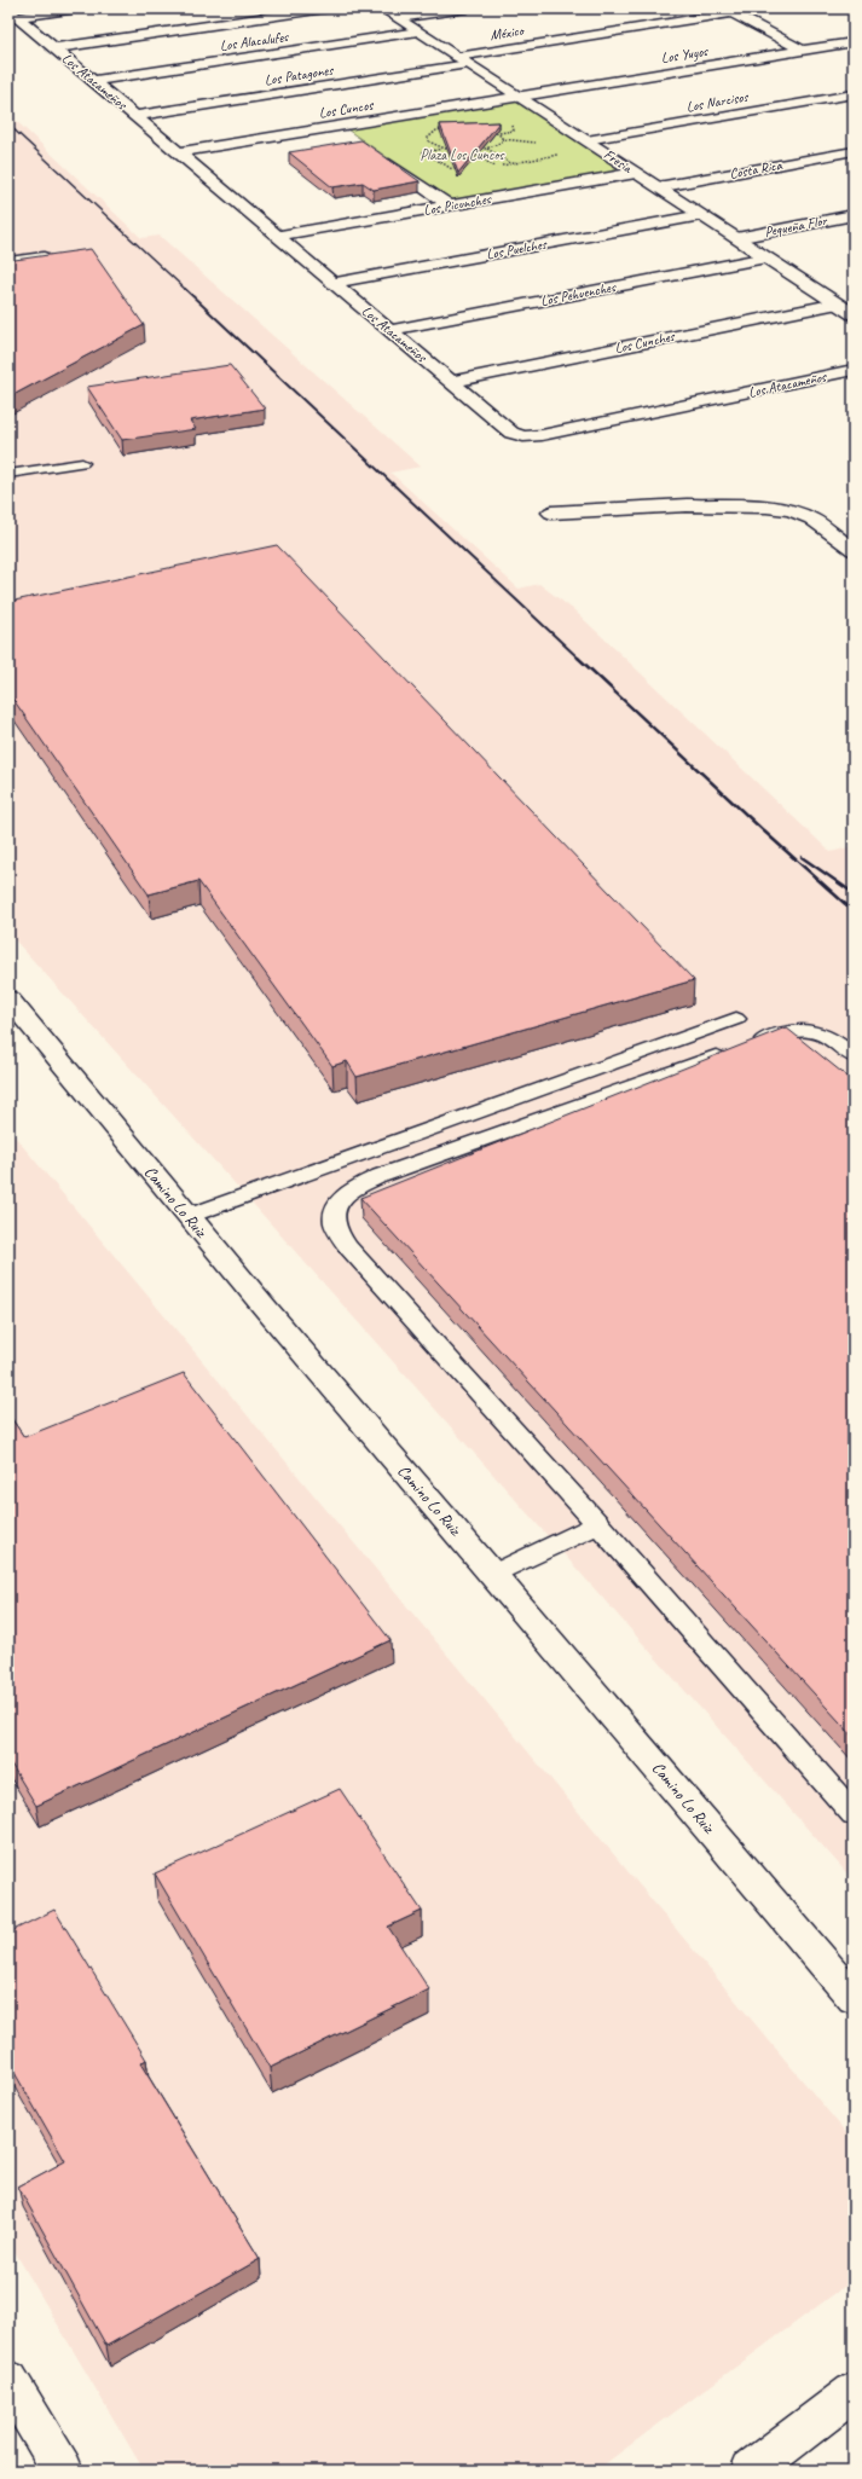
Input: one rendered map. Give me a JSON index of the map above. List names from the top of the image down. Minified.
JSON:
{"streets":{"street":["México","Los Alacalufes","Los Yuyos","Los Patagones","Los Atacameños","Los Narcisos","Los Cuncos","Fresia","Costa Rica","Los Picunches","Pequeña Flor","Los Puelches","Los Pehuenches","Los Cunches","Camino Lo Ruiz"]},"crossings":[["México","Los Patagones"],["México","Fresia"],["Los Alacalufes","Los Atacameños"],["Los Alacalufes","Fresia"],["Los Yuyos","Los Cuncos"],["Los Yuyos","Fresia"],["Los Patagones","Los Atacameños"],["Los Patagones","Fresia"],["Los Atacameños","Los Cuncos"],["Los Atacameños","Los Picunches"],["Los Atacameños","Los Puelches"],["Los Atacameños","Los Pehuenches"],["Los Atacameños","Los Cunches"],["Los Narcisos","Fresia"],["Los Cuncos","Fresia"],["Fresia","Costa Rica"],["Fresia","Los Picunches"],["Fresia","Pequeña Flor"],["Fresia","Los Puelches"],["Fresia","Los Pehuenches"],["Fresia","Los Cunches"]],"parks":["Plaza Los Cuncos"]}
